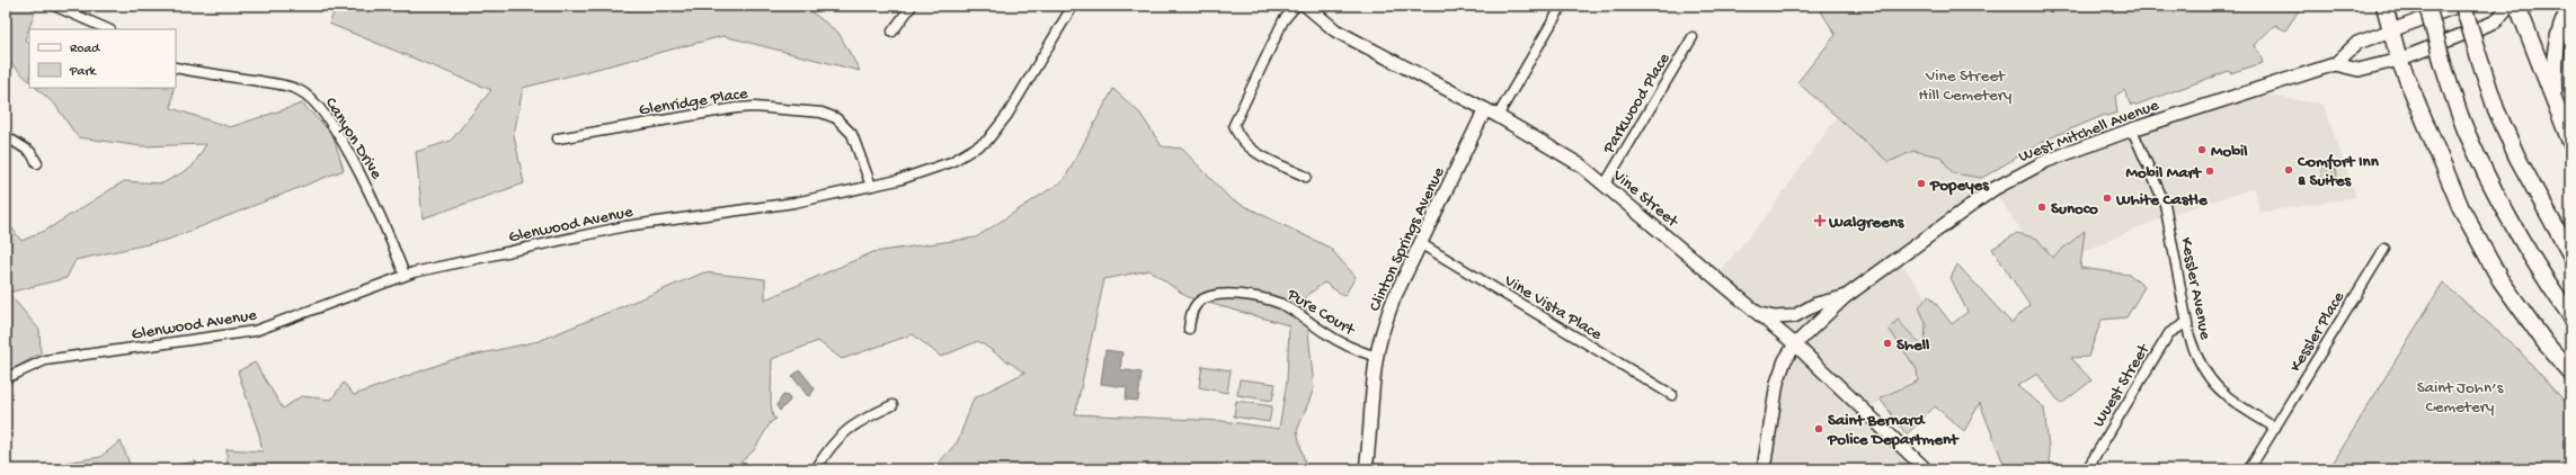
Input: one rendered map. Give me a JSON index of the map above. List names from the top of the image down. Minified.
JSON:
{"streets":{"main road":["West Mitchell Avenue","Vine Street","Clinton Springs Avenue"],"street":["Glenridge Place","Parkwood Place","Canyon Drive","Glenwood Avenue","Kessler Avenue","Vine Vista Place","Pure Court","Kessler Place","Wuest Street"]},"crossings":[["Glenridge Place","Glenwood Avenue"],["Parkwood Place","Vine Street"],["West Mitchell Avenue","Vine Street"],["West Mitchell Avenue","Kessler Avenue"],["Canyon Drive","Glenwood Avenue"],["Vine Street","Clinton Springs Avenue"],["Clinton Springs Avenue","Vine Vista Place"],["Clinton Springs Avenue","Pure Court"],["Kessler Avenue","Kessler Place"],["Kessler Avenue","Wuest Street"]],"parks":["Vine Street Hill Cemetery","Saint John’s Cemetery"],"places":{"other":["Mobil","Comfort Inn & Suites","Mobil Mart","Popeyes","White Castle","Sunoco","Shell","Saint Bernard Police Department"],"health":["Walgreens"]},"legend":["Road","Park"]}
